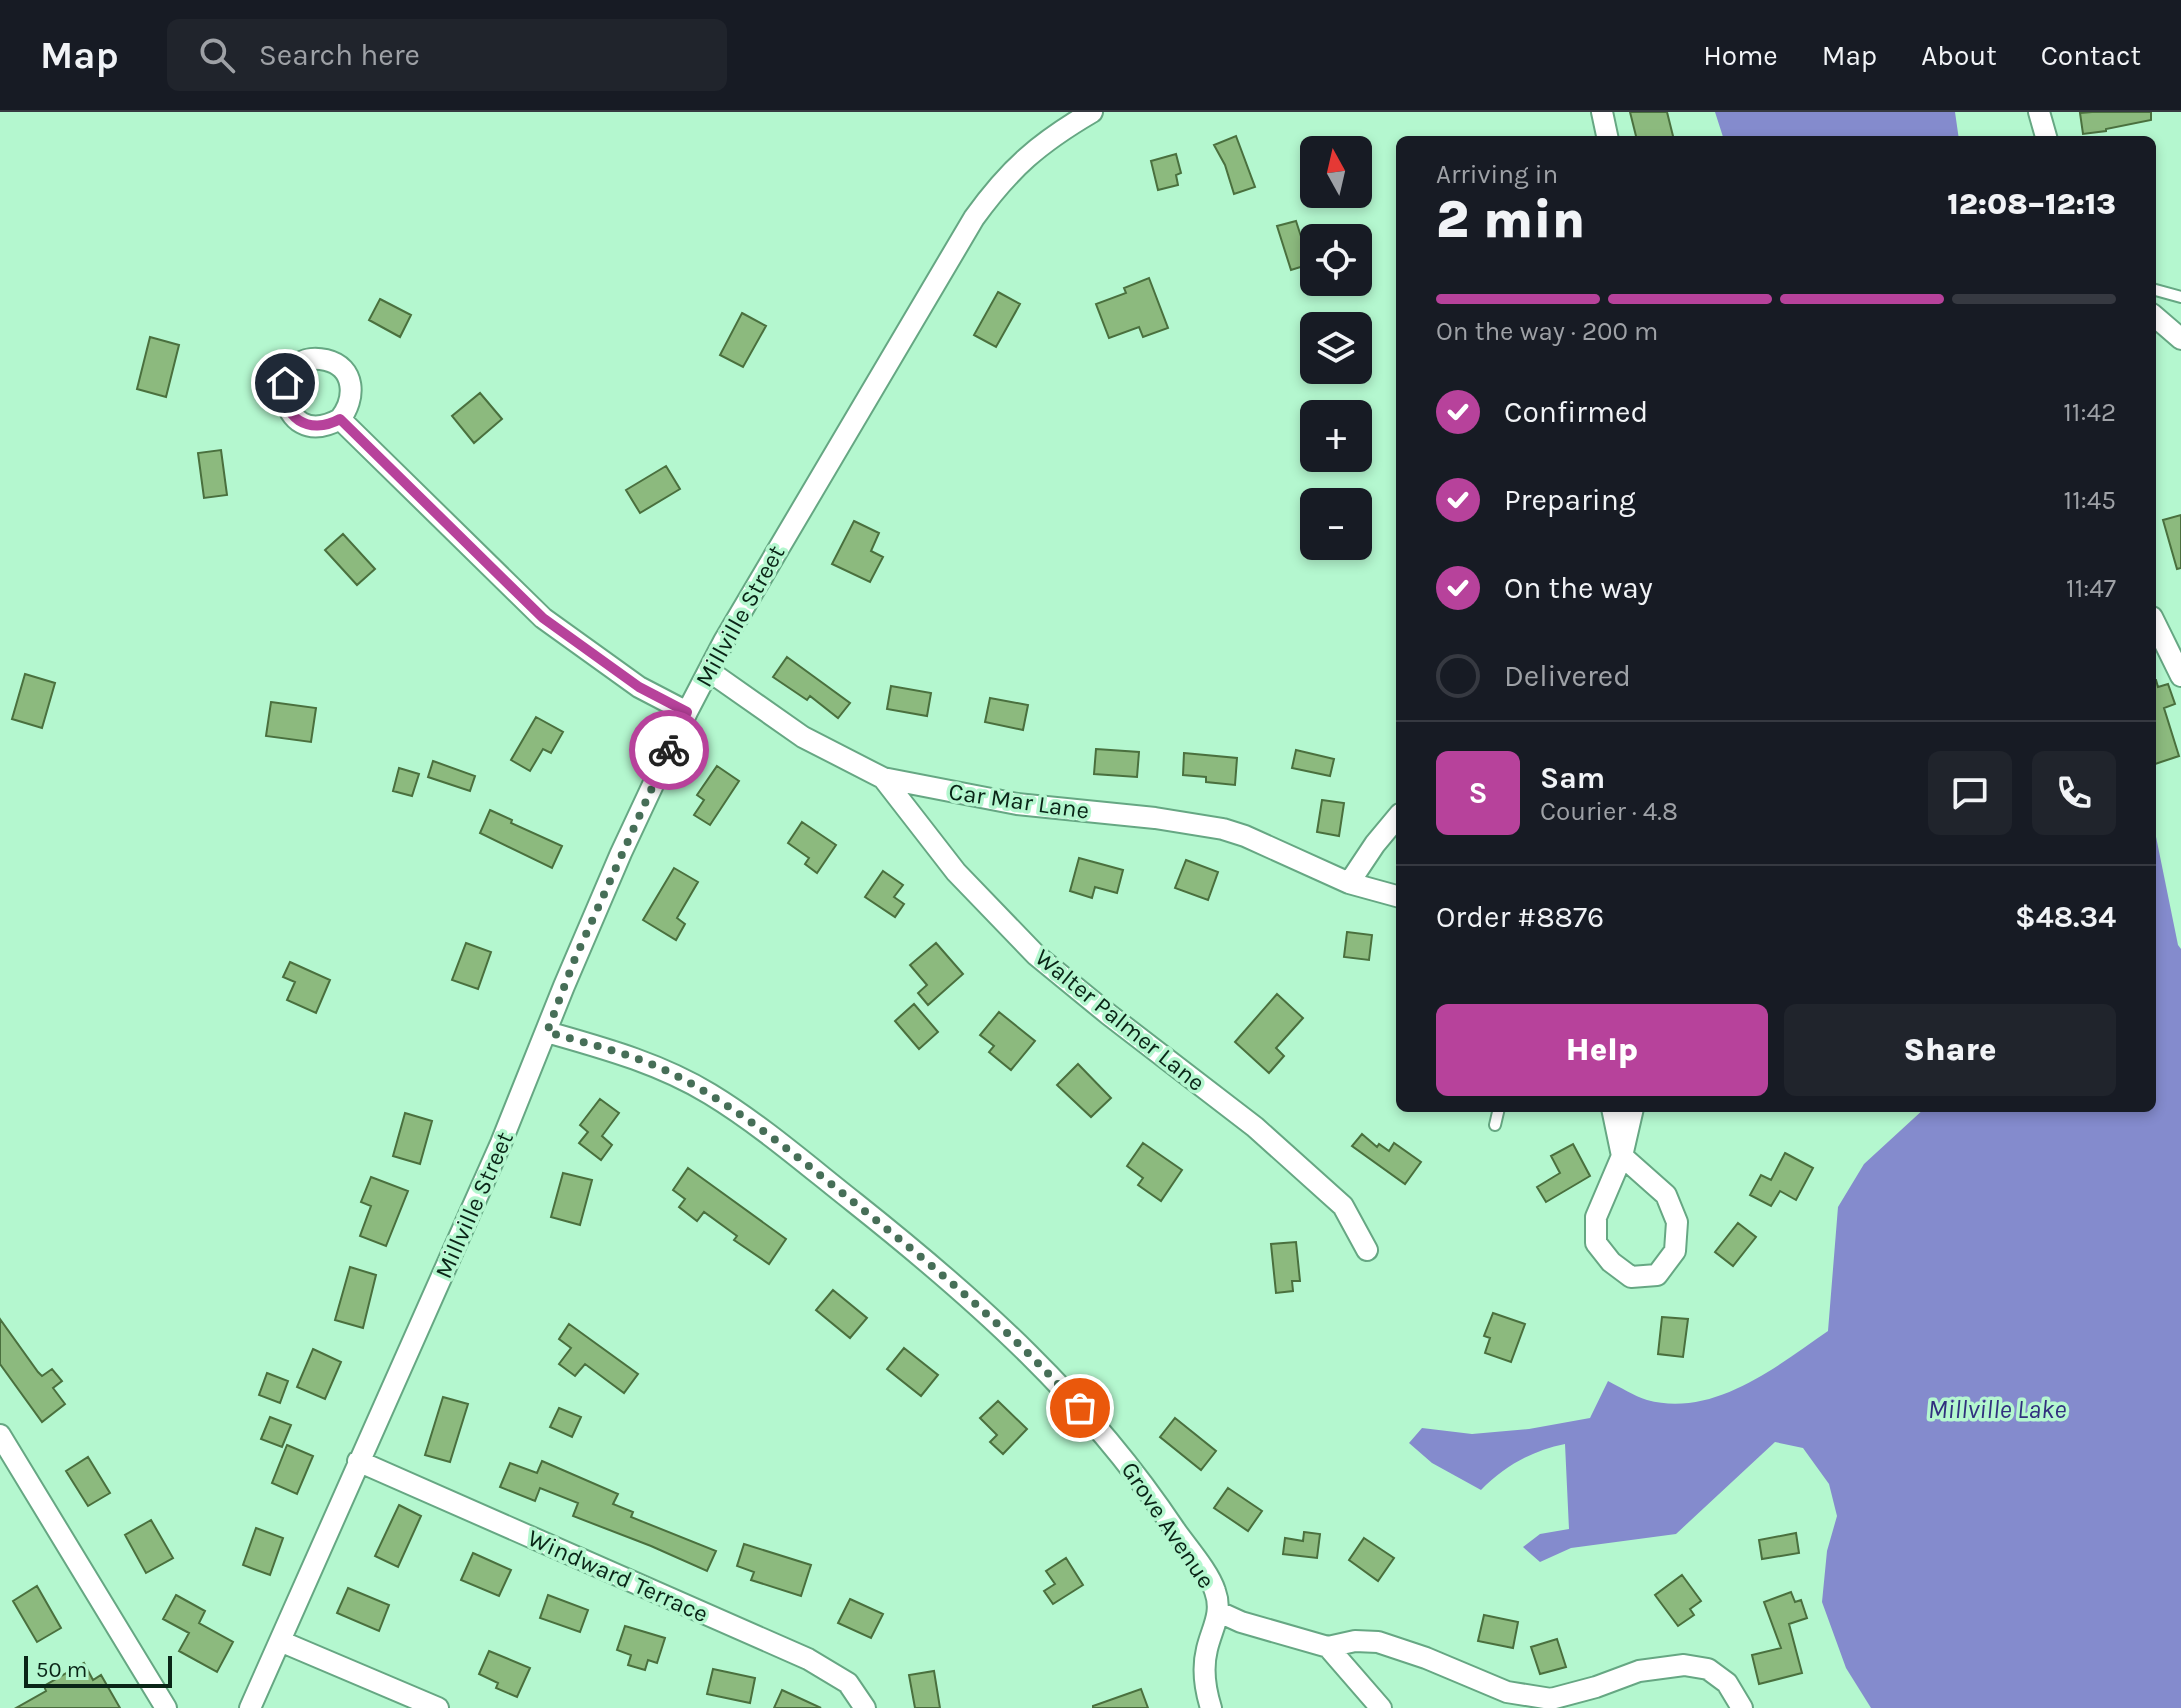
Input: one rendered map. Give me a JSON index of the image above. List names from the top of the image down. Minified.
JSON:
{"streets":{"street":["Millville Street","Car Mar Lane","Walter Palmer Lane","Grove Avenue","Windward Terrace"]},"crossings":[["Millville Street","Car Mar Lane"],["Millville Street","Grove Avenue"],["Millville Street","Windward Terrace"],["Car Mar Lane","Walter Palmer Lane"]],"water":["Millville Lake"],"scale_bar":"50 m","north":"top","page":{"header":"Map","search":"Search here","nav":["Home","Map","About","Contact"],"map_buttons":["+","−"],"heading":["2 min","Arriving in","12:08–12:13"],"panel":["Sam","Courier · 4.8","Order #8876","$48.34"],"bar":"On the way · 200 m","list":[["Confirmed","11:42"],["Preparing","11:45"],["On the way","11:47"],"Delivered"],"round":"S","buttons":["Help","Share"],"scale":"50 m"}}
